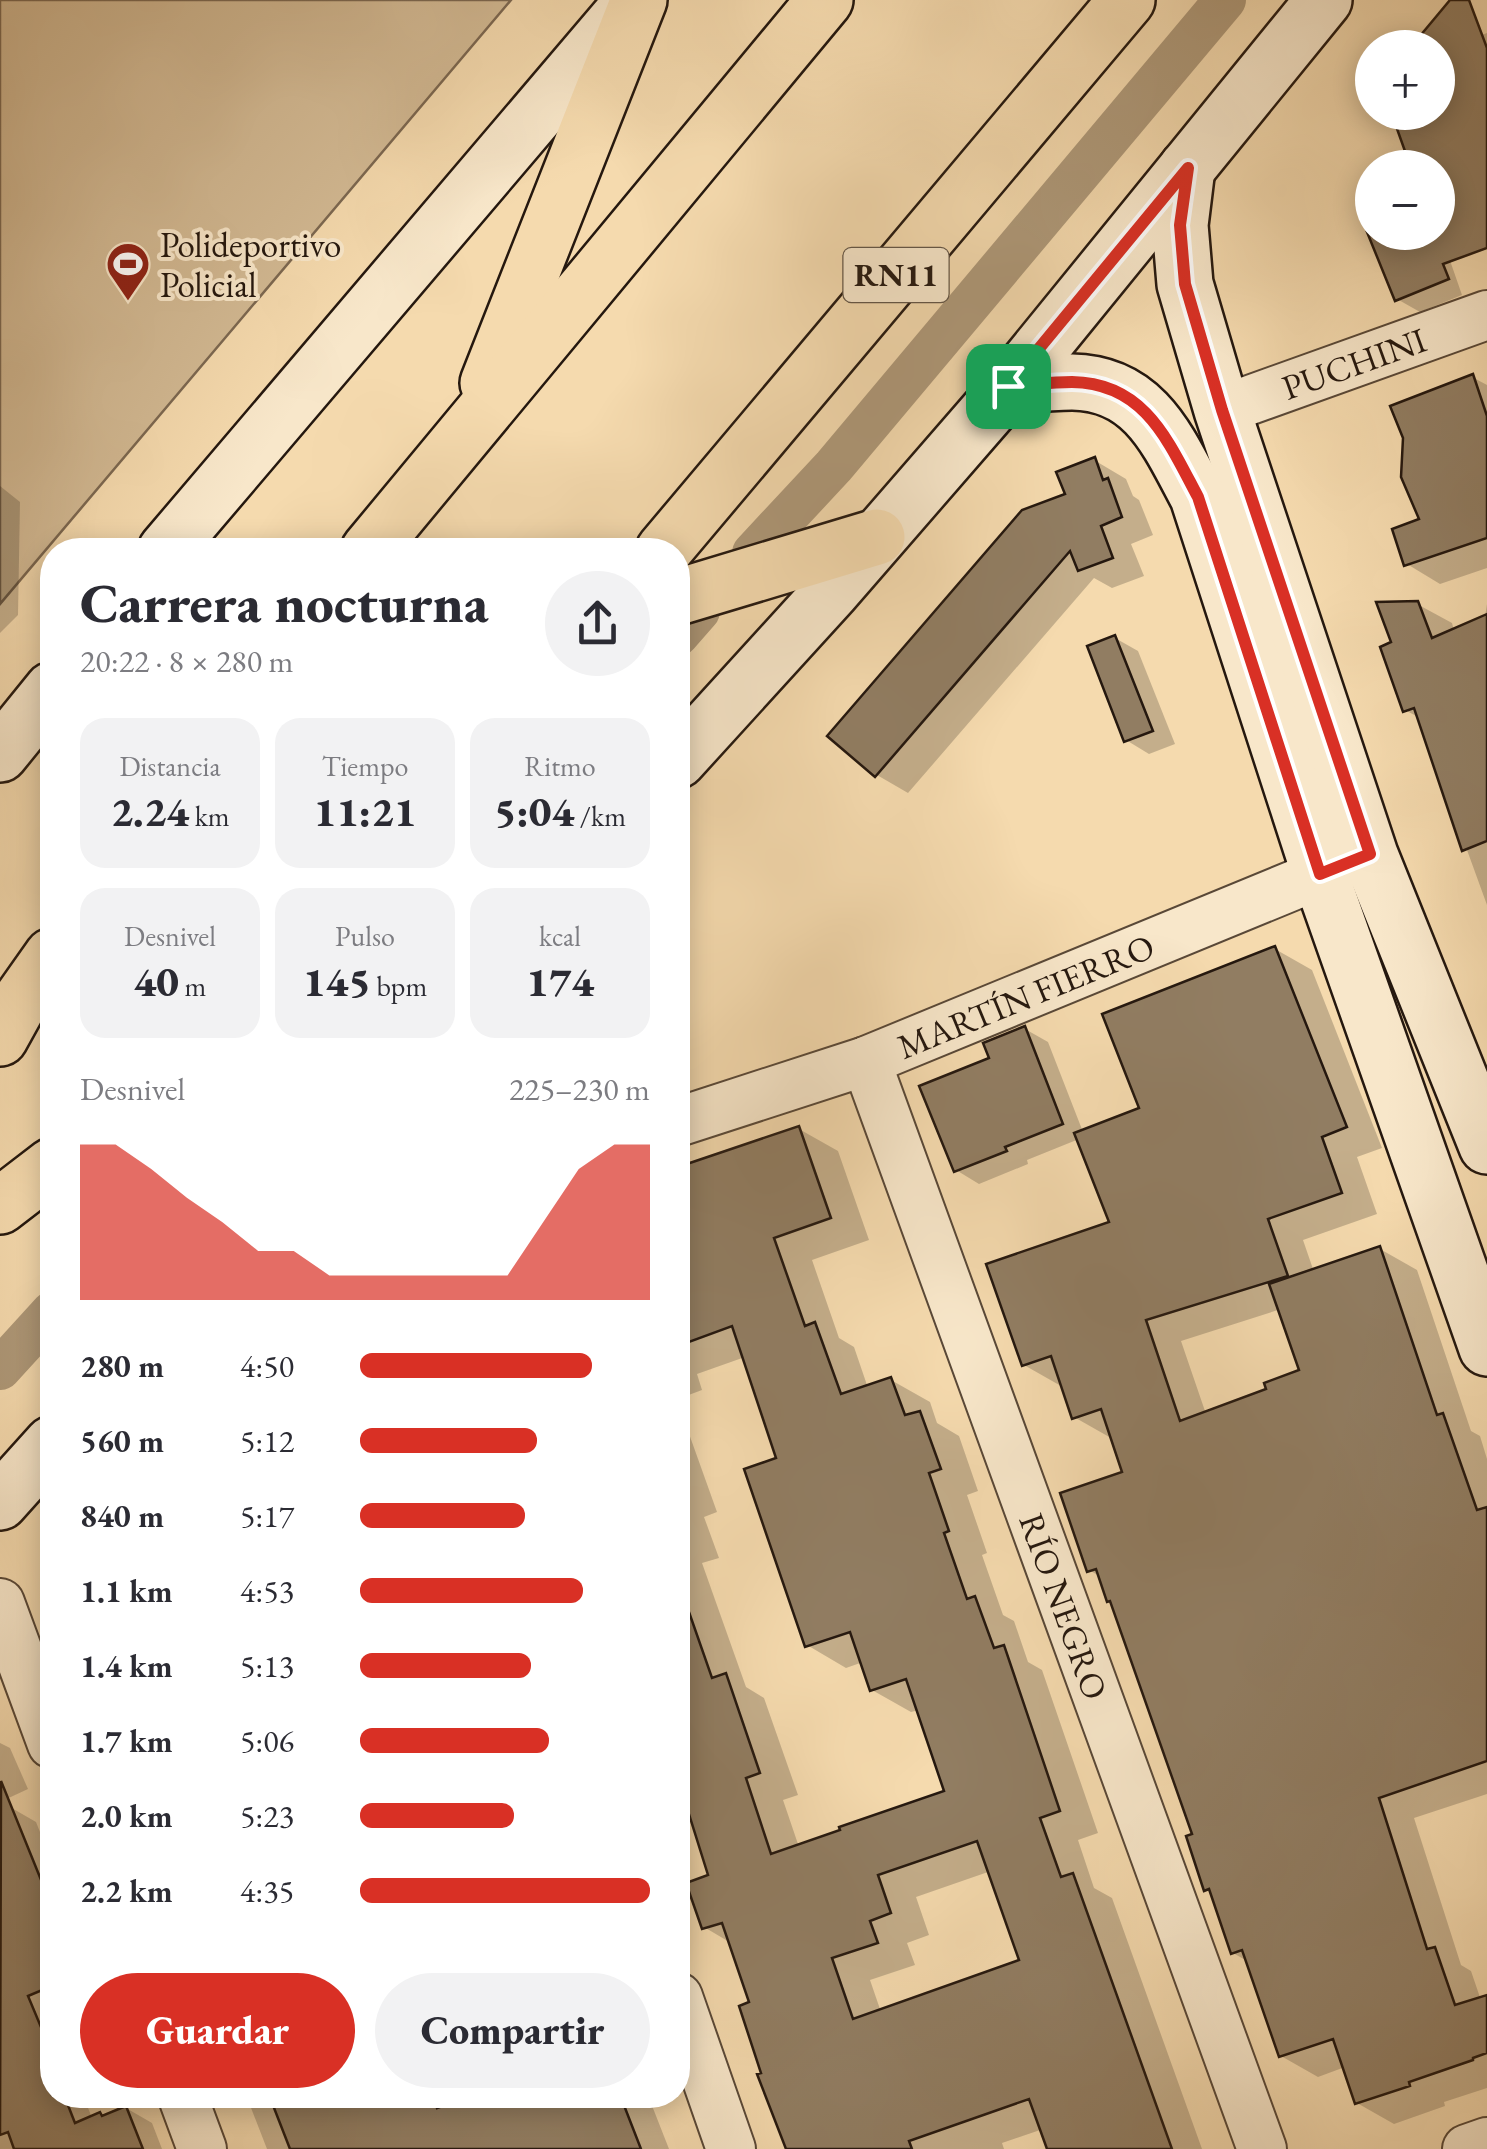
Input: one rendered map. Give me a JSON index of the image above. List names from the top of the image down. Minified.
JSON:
{"streets":{"highway":["RN11"],"street":["PUCHINI","MARTÍN FIERRO","RÍO NEGRO"]},"crossings":[["MARTÍN FIERRO","RÍO NEGRO"]],"places":{"sports":["Polideportivo Policial"]},"page":{"map_buttons":["+","−"],"heading":["Carrera nocturna","20:22 · 8 × 280 m"],"stats":[["Distancia","2.24 km"],["Tiempo","11:21"],["Ritmo","5:04 /km"],["Desnivel","40 m"],["Pulso","145 bpm"],["kcal","174"]],"chart":["Desnivel","225–230 m"],"list":[{"name":"280 m","note":"4:50"},{"name":"560 m","note":"5:12"},{"name":"840 m","note":"5:17"},{"name":"1.1 km","note":"4:53"},{"name":"1.4 km","note":"5:13"},{"name":"1.7 km","note":"5:06"},{"name":"2.0 km","note":"5:23"},{"name":"2.2 km","note":"4:35"}],"buttons":["Guardar","Compartir"]}}
